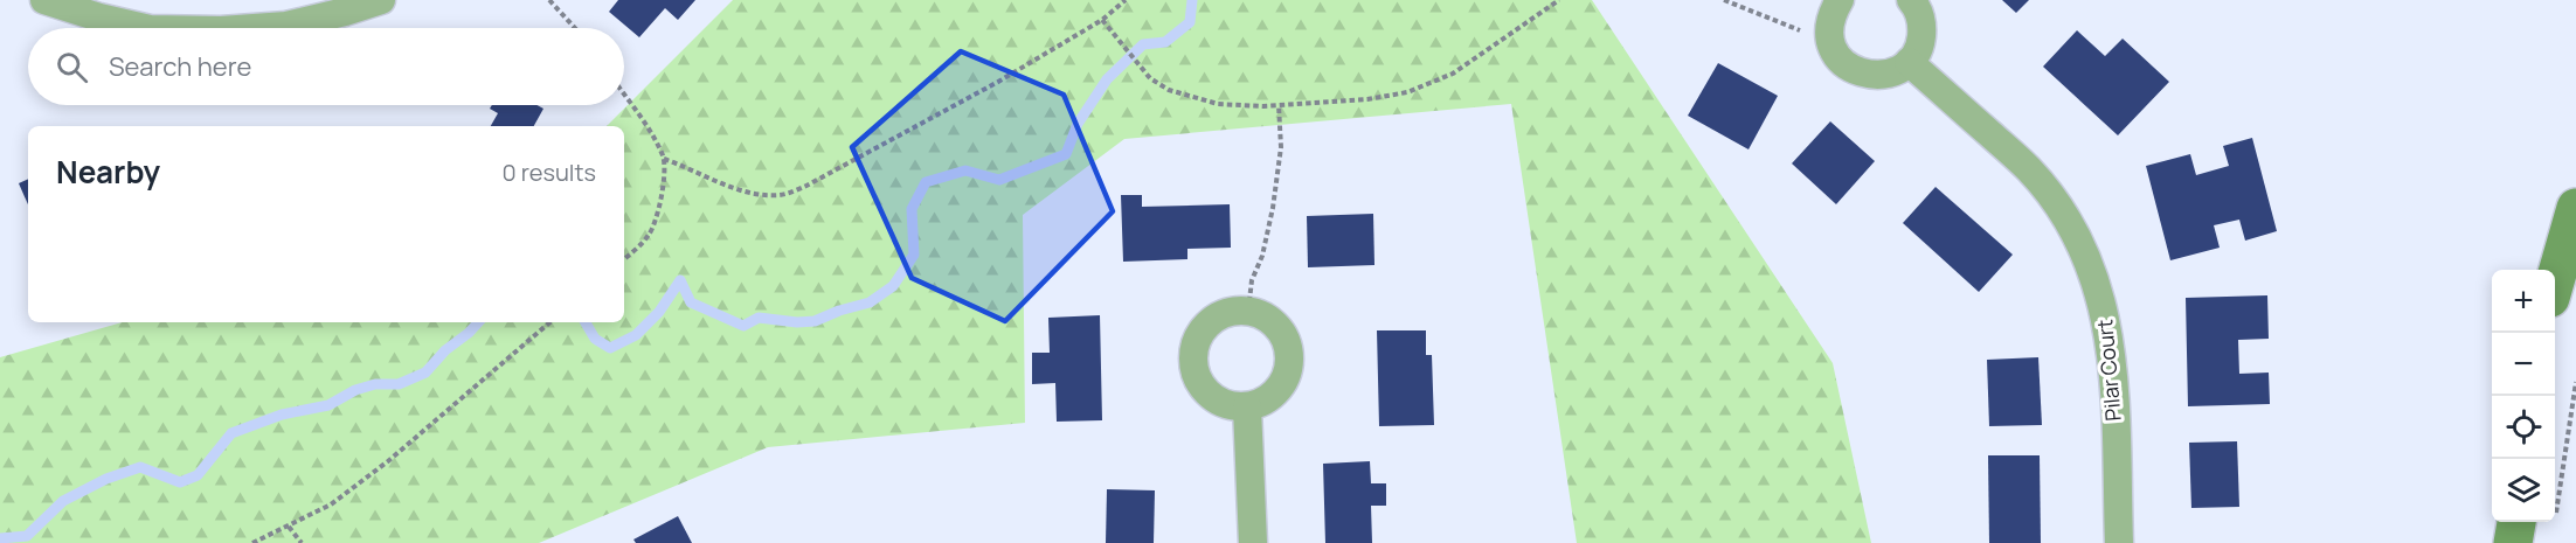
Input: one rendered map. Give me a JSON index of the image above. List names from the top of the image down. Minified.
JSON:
{"streets":{"street":["Pilar Court"]},"page":{"search":"Search here","heading":["Nearby","0 results"],"map_buttons":["+","−"]}}
